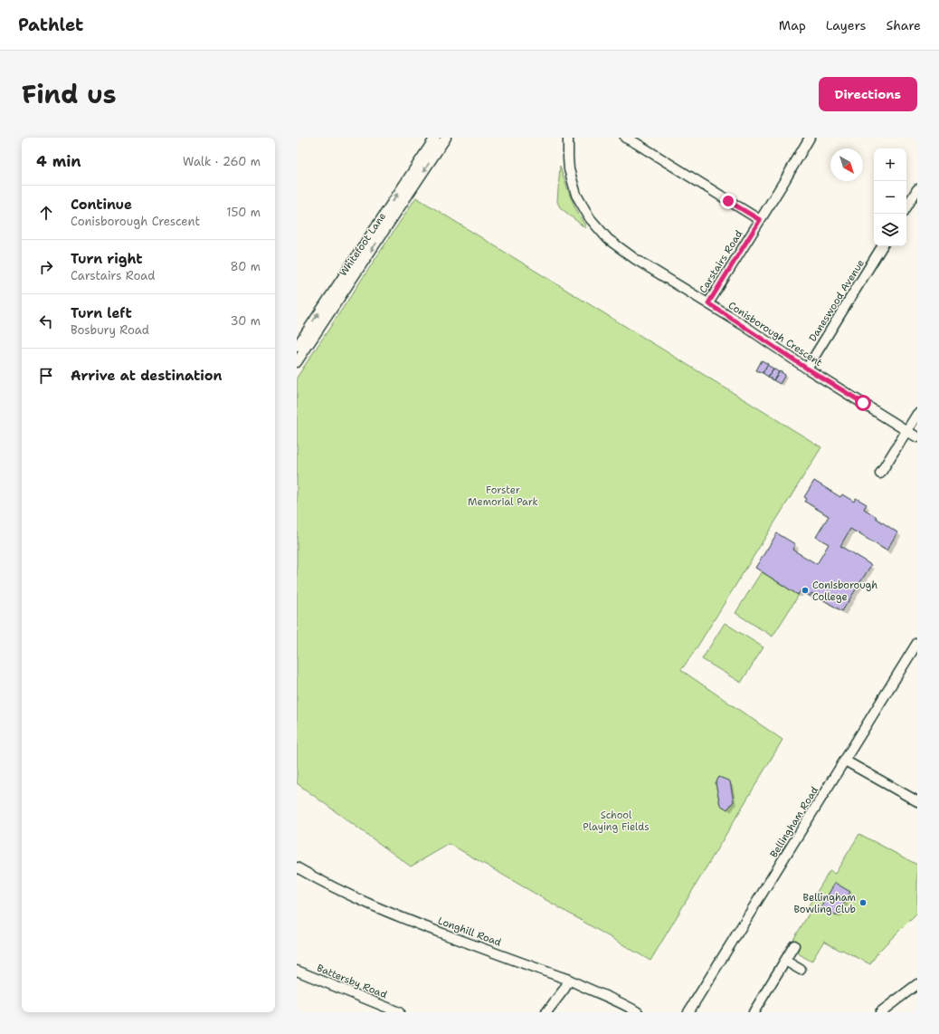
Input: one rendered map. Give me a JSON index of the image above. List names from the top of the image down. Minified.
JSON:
{"streets":{"street":["Whitefoot Lane","Carstairs Road","Daneswood Avenue","Conisborough Crescent","Bellingham Road","Longhill Road","Battersby Road"]},"crossings":[["Carstairs Road","Conisborough Crescent"],["Daneswood Avenue","Conisborough Crescent"]],"parks":["Forster Memorial Park","School Playing Fields"],"places":["Conisborough College","Bellingham Bowling Club"],"north":"bottom right","page":{"header":"Pathlet","nav":["Map","Layers","Share"],"title":"Find us","buttons":"Directions","heading":["4 min","Walk · 260 m"],"map_buttons":["+","−"],"list":[["Continue","Conisborough Crescent","150 m"],["Turn right","Carstairs Road","80 m"],["Turn left","Bosbury Road","30 m"],"Arrive at destination"]}}
